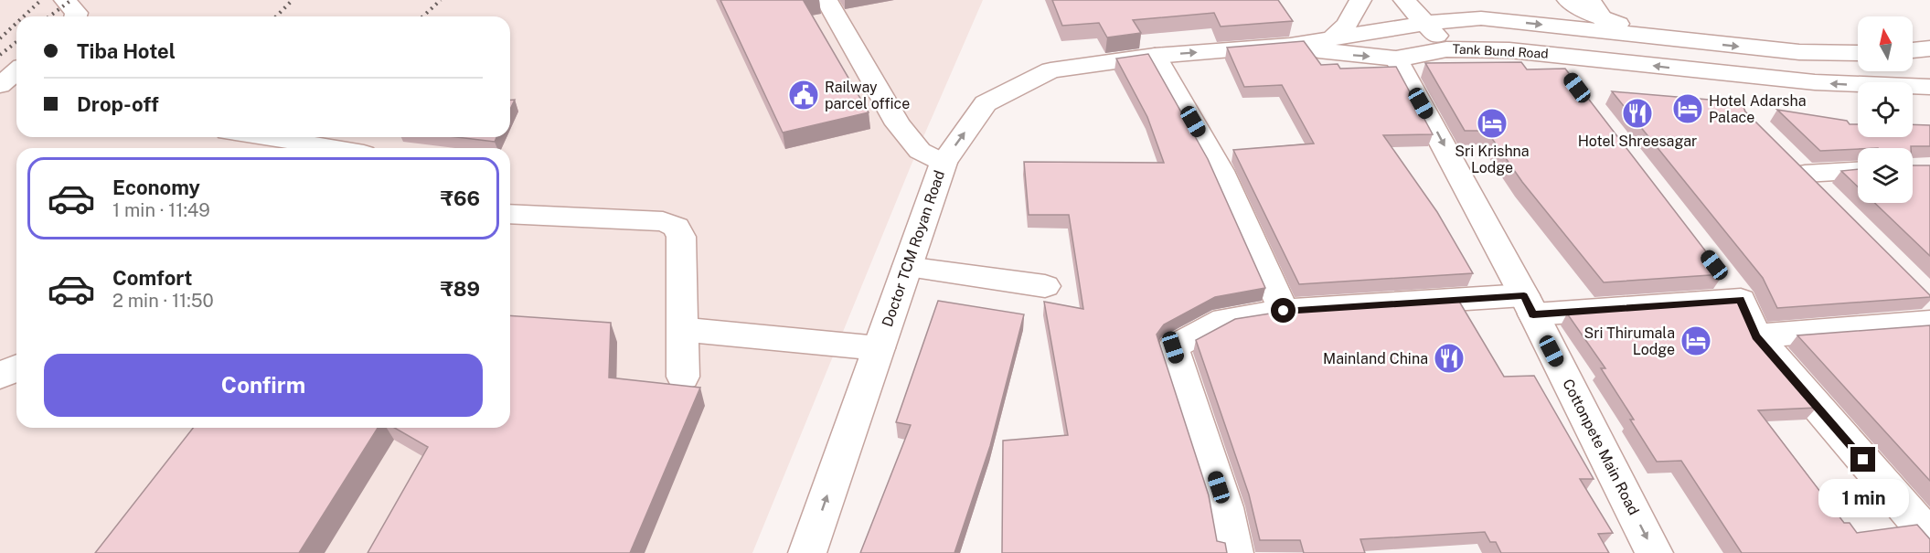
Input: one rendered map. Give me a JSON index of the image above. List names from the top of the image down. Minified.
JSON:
{"streets":{"main road":["Tank Bund Road","Doctor TCM Royan Road","Cottonpete Main Road"]},"crossings":[["Tank Bund Road","Doctor TCM Royan Road"]],"one_way":["Doctor TCM Royan Road"],"places":{"public building":["Railway parcel office"],"hotel":["Hotel Adarsha Palace","Sri Krishna Lodge","Sri Thirumala Lodge"],"restaurant":["Hotel Shreesagar","Mainland China"]},"north":"top","page":{"banner":["Tiba Hotel","Drop-off"],"list":[{"name":"Economy","note":"1 min · 11:49","value":"₹66"},{"name":"Comfort","note":"2 min · 11:50","value":"₹89"}],"buttons":"Confirm","bubble":"1 min"}}
